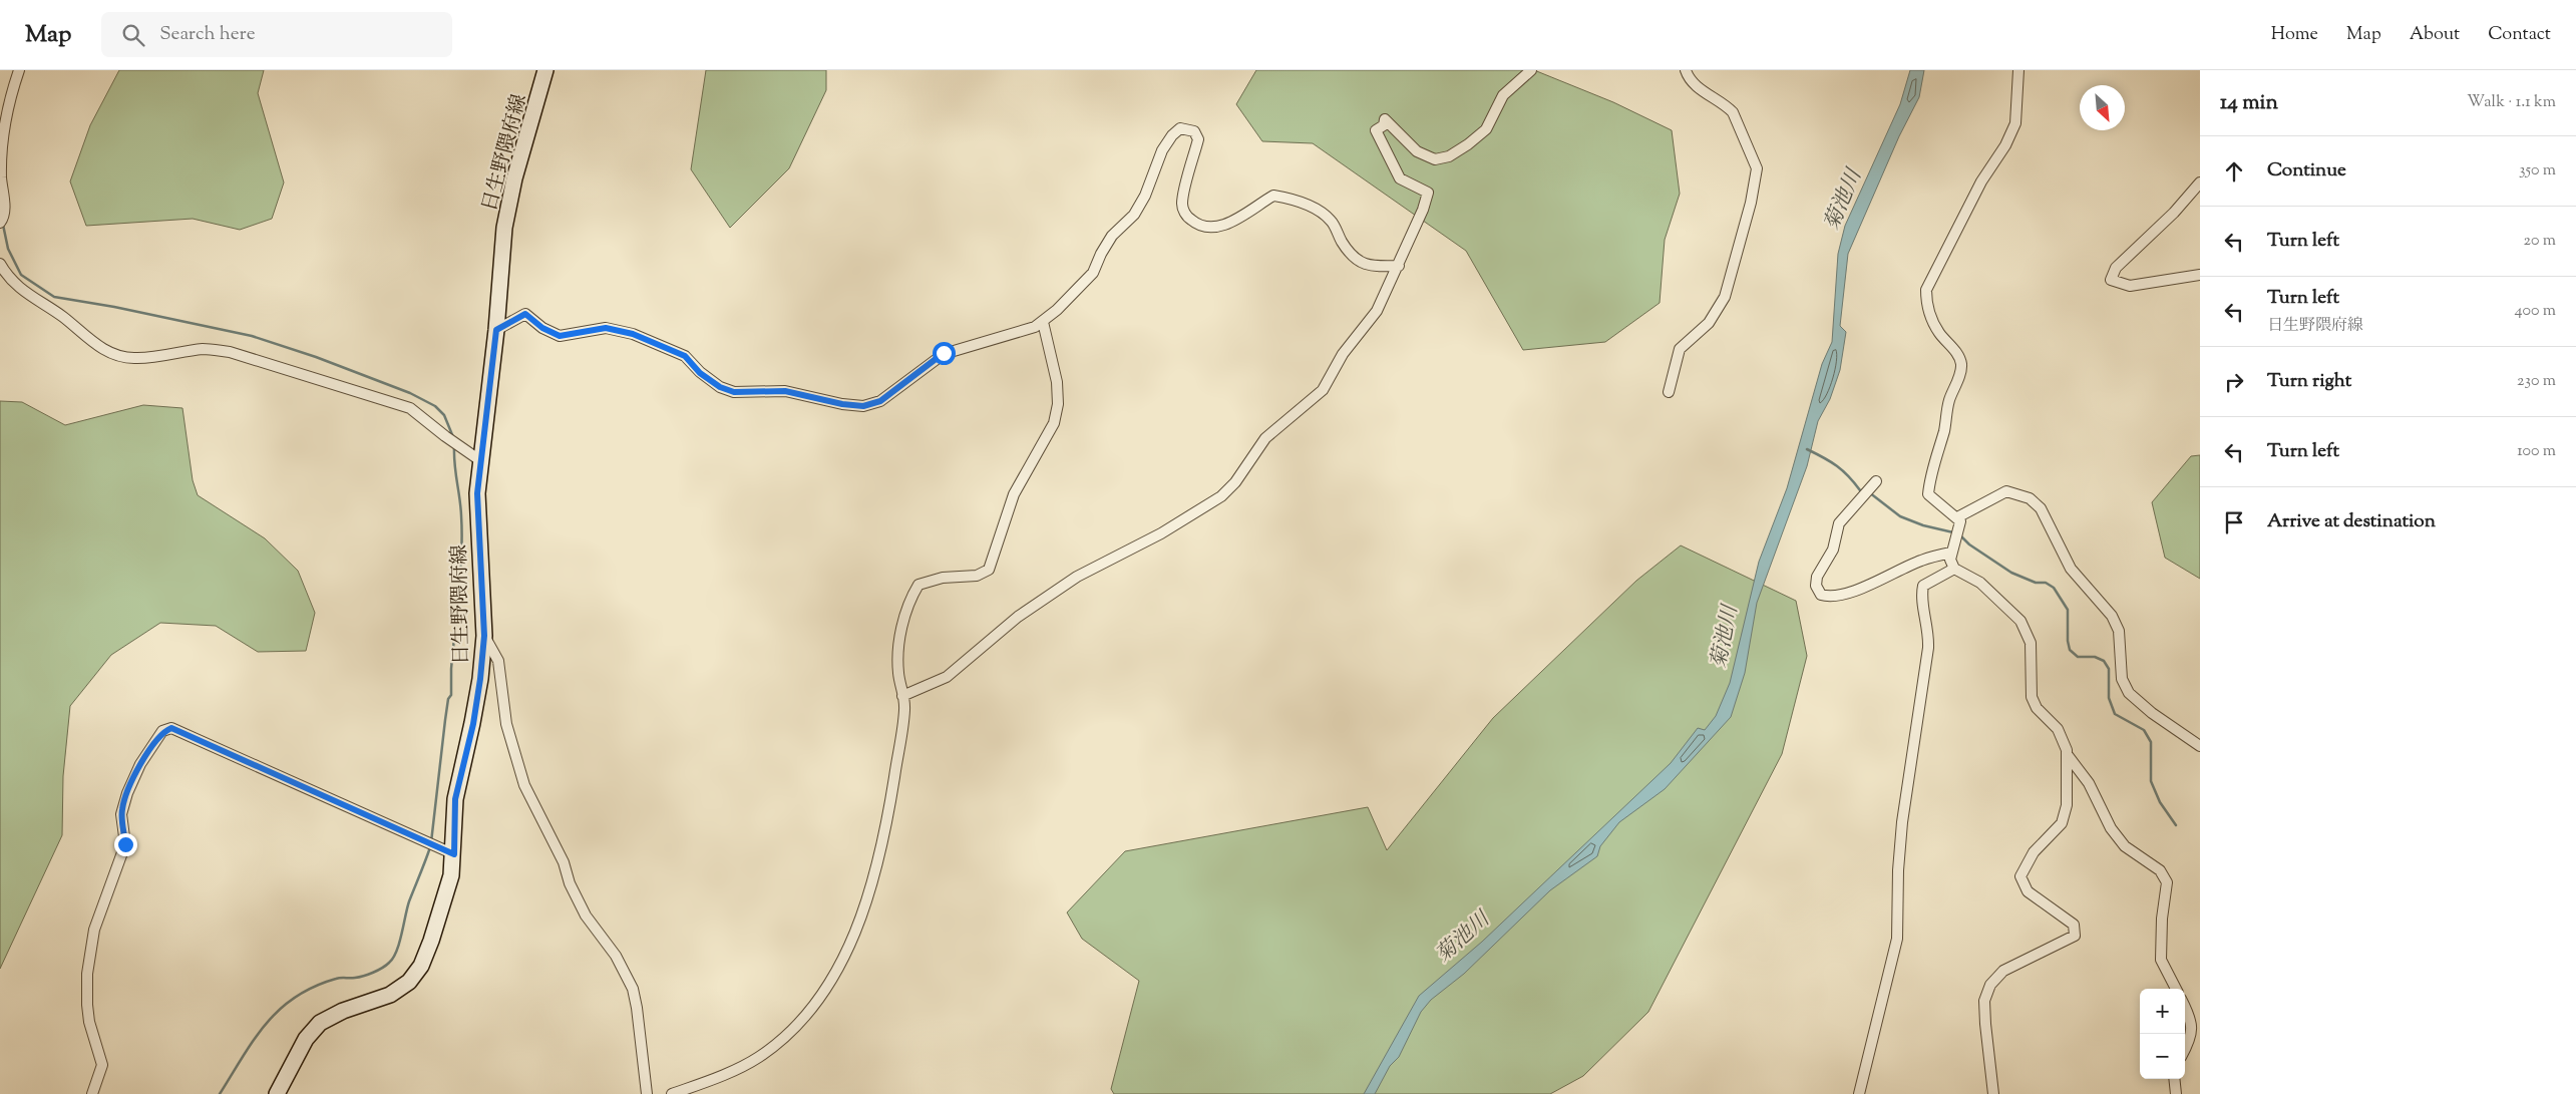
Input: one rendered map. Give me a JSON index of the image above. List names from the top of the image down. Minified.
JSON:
{"streets":{"main road":["日生野隈府線"]},"water":["菊池川"],"north":"bottom right","page":{"header":"Map","search":"Search here","nav":["Home","Map","About","Contact"],"heading":["14 min","Walk · 1.1 km"],"list":[["Continue","350 m"],["Turn left","20 m"],["Turn left","日生野隈府線","400 m"],["Turn right","230 m"],["Turn left","100 m"],"Arrive at destination"],"map_buttons":["+","−"]}}
